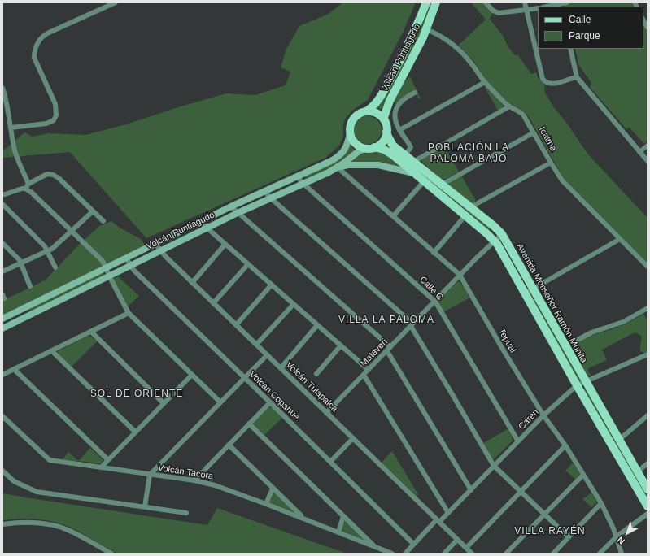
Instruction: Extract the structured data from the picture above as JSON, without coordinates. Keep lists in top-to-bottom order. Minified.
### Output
{"streets":{"main road":["Volcán Puntiagudo","Avenida Monseñor Ramón Munita"],"street":["Icalma","Calle C","Tepual","Mataveri","Volcán Tulapalca","Volcán Copahue","Caren","Volcán Tacora"]},"crossings":[["Volcán Puntiagudo","Icalma"],["Volcán Puntiagudo","Calle C"],["Volcán Puntiagudo","Avenida Monseñor Ramón Munita"],["Volcán Puntiagudo","Tepual"],["Volcán Puntiagudo","Volcán Tulapalca"],["Volcán Puntiagudo","Volcán Copahue"],["Calle C","Mataveri"],["Calle C","Caren"],["Avenida Monseñor Ramón Munita","Tepual"],["Avenida Monseñor Ramón Munita","Mataveri"],["Avenida Monseñor Ramón Munita","Caren"],["Tepual","Mataveri"],["Tepual","Caren"],["Mataveri","Volcán Tulapalca"],["Volcán Tulapalca","Caren"]],"districts":["POBLACIÓN LA PALOMA BAJO","VILLA LA PALOMA","SOL DE ORIENTE","VILLA RAYÉN"],"legend":["Calle","Parque"],"north":"bottom left"}
